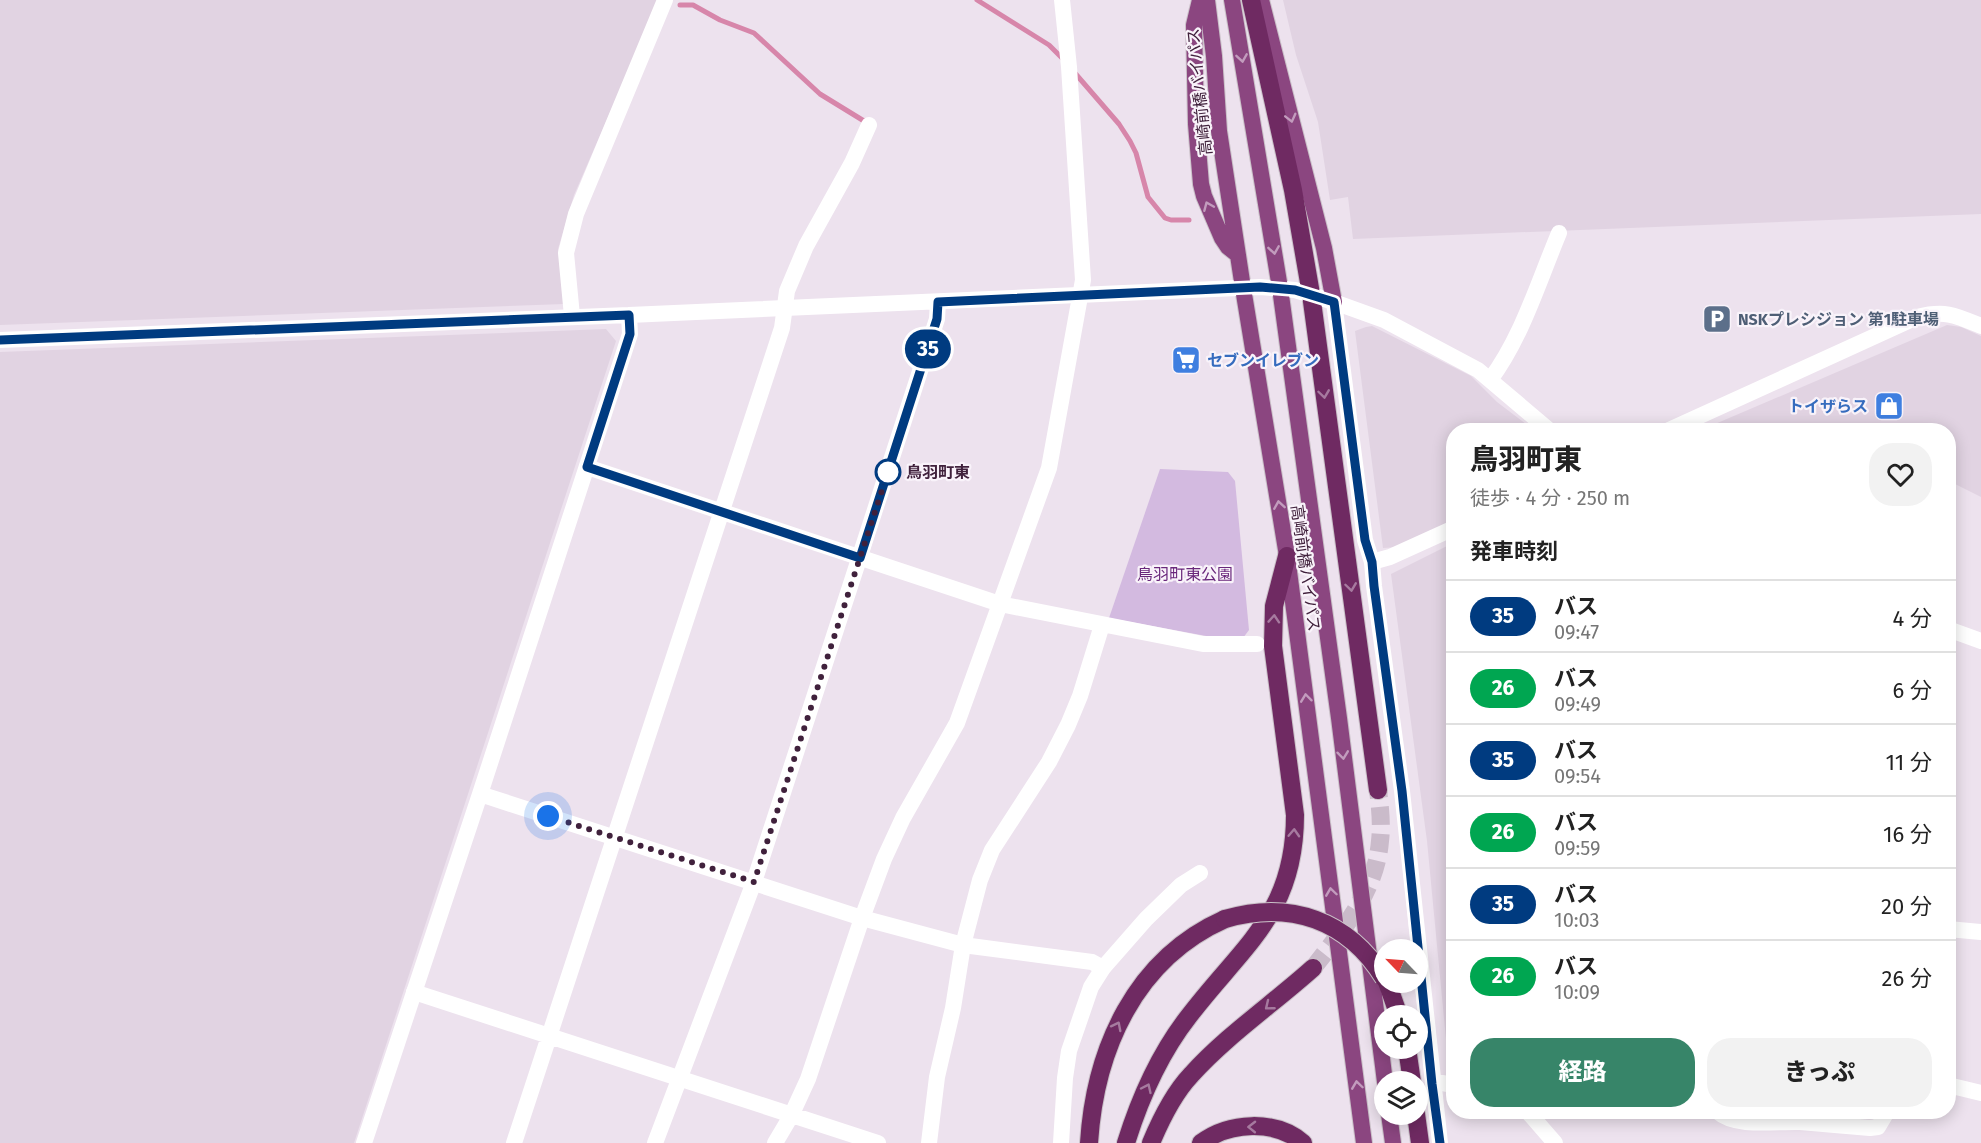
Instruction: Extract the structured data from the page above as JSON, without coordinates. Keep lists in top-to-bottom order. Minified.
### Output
{"streets":{"highway":["高崎前橋バイパス"]},"parks":["鳥羽町東公園"],"places":{"parking":["NSKプレシジョン 第1駐車場"],"supermarket":["セブンイレブン"],"shop":["トイザらス"],"other":["鳥羽町東"]},"lines":["bus line 35"],"north":"top left","page":{"on_map":"35","heading":[["鳥羽町東","徒歩 · 4 分 · 250 m"],"発車時刻"],"list":[{"mark":"35","name":"バス","note":"09:47","value":"4 分"},{"mark":"26","name":"バス","note":"09:49","value":"6 分"},{"mark":"35","name":"バス","note":"09:54","value":"11 分"},{"mark":"26","name":"バス","note":"09:59","value":"16 分"},{"mark":"35","name":"バス","note":"10:03","value":"20 分"},{"mark":"26","name":"バス","note":"10:09","value":"26 分"}],"buttons":["経路","きっぷ"]}}
